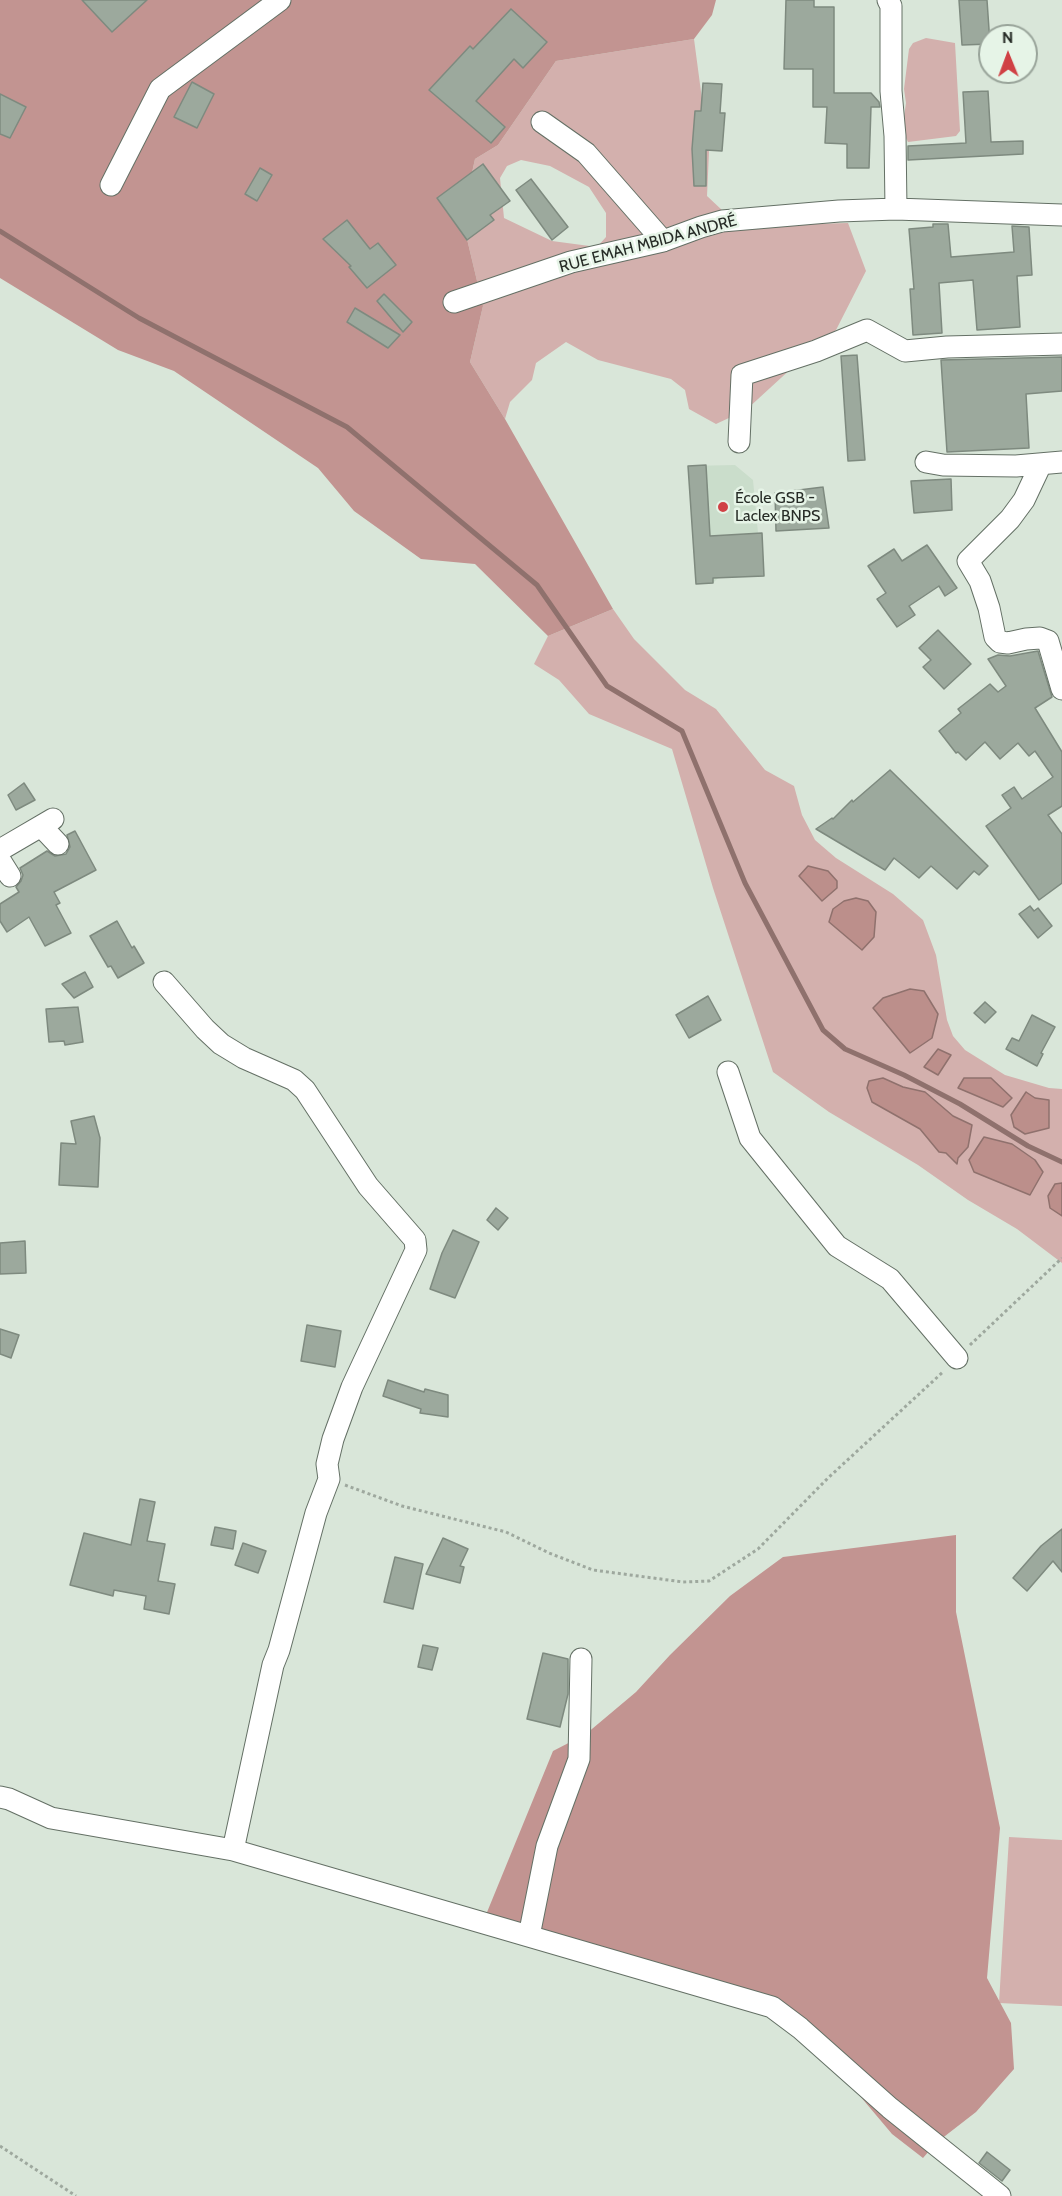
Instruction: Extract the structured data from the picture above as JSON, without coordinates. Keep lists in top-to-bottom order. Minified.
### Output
{"streets":{"street":["RUE EMAH MBIDA ANDRÉ"]},"places":["École GSB - Laclex BNPS"],"north":"top"}
